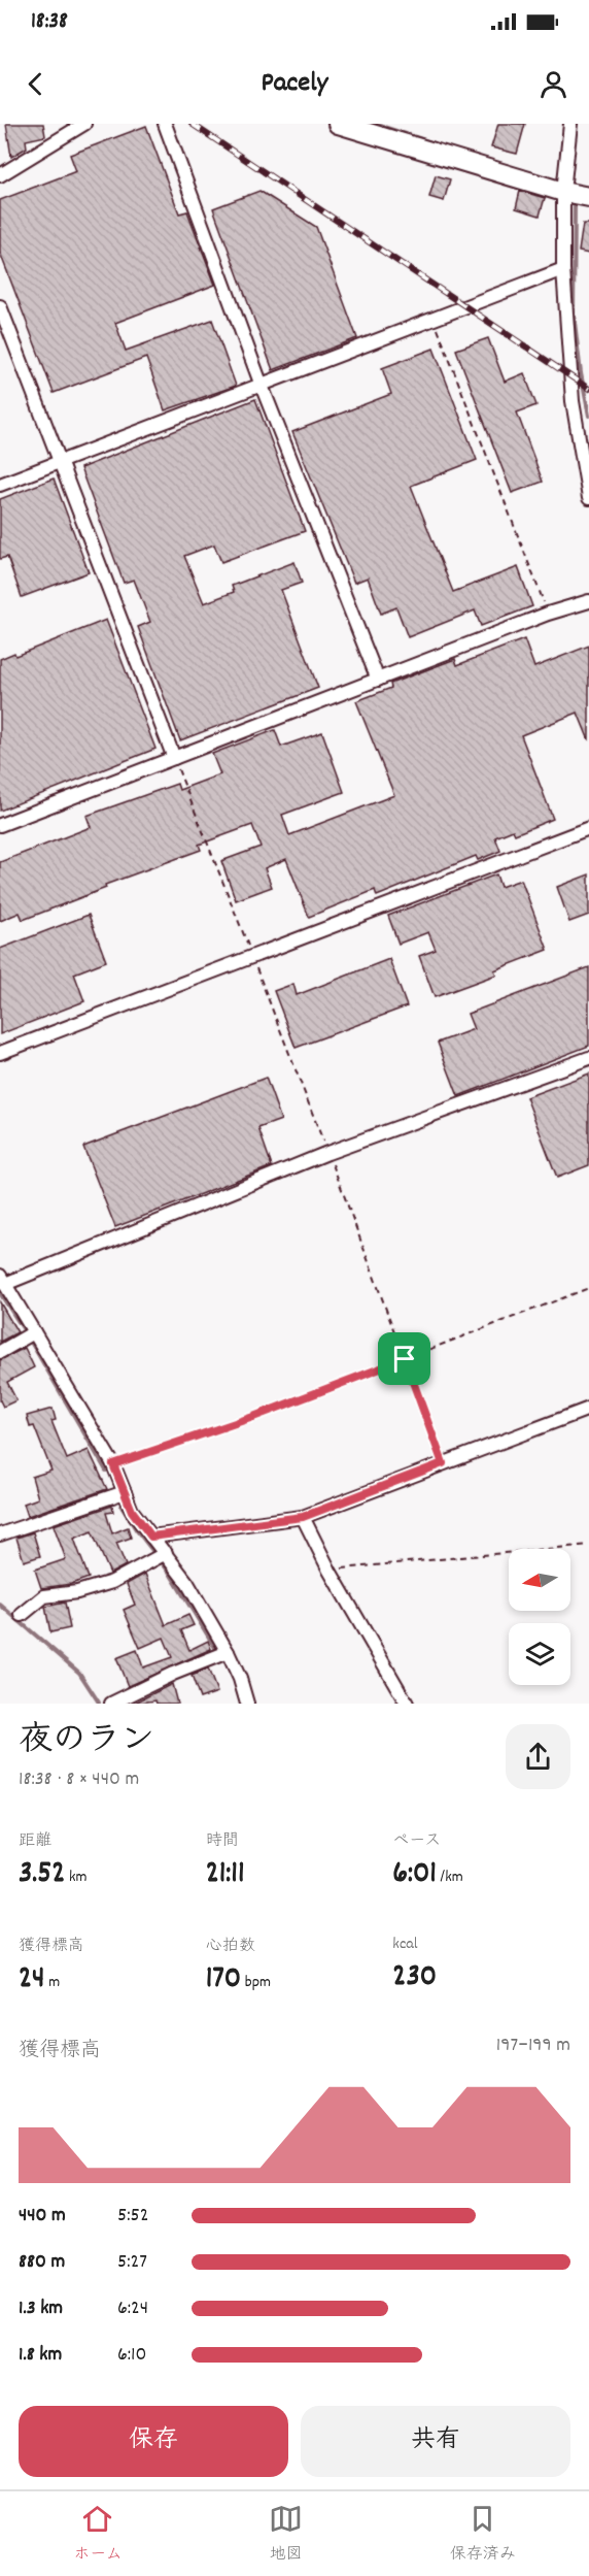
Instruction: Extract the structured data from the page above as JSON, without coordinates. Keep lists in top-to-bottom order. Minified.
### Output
{"north":"left","page":{"status":"18:38","header":"Pacely","heading":["夜のラン","18:38 · 8 × 440 m"],"stats":[["距離","3.52 km"],["時間","21:11"],["ペース","6:01 /km"],["獲得標高","24 m"],["心拍数","170 bpm"],["kcal","230"]],"chart":["獲得標高","197–199 m"],"list":[{"name":"440 m","note":"5:52"},{"name":"880 m","note":"5:27"},{"name":"1.3 km","note":"6:24"},{"name":"1.8 km","note":"6:10"}],"buttons":["保存","共有"],"tabs":["ホーム","地図","保存済み"]}}
